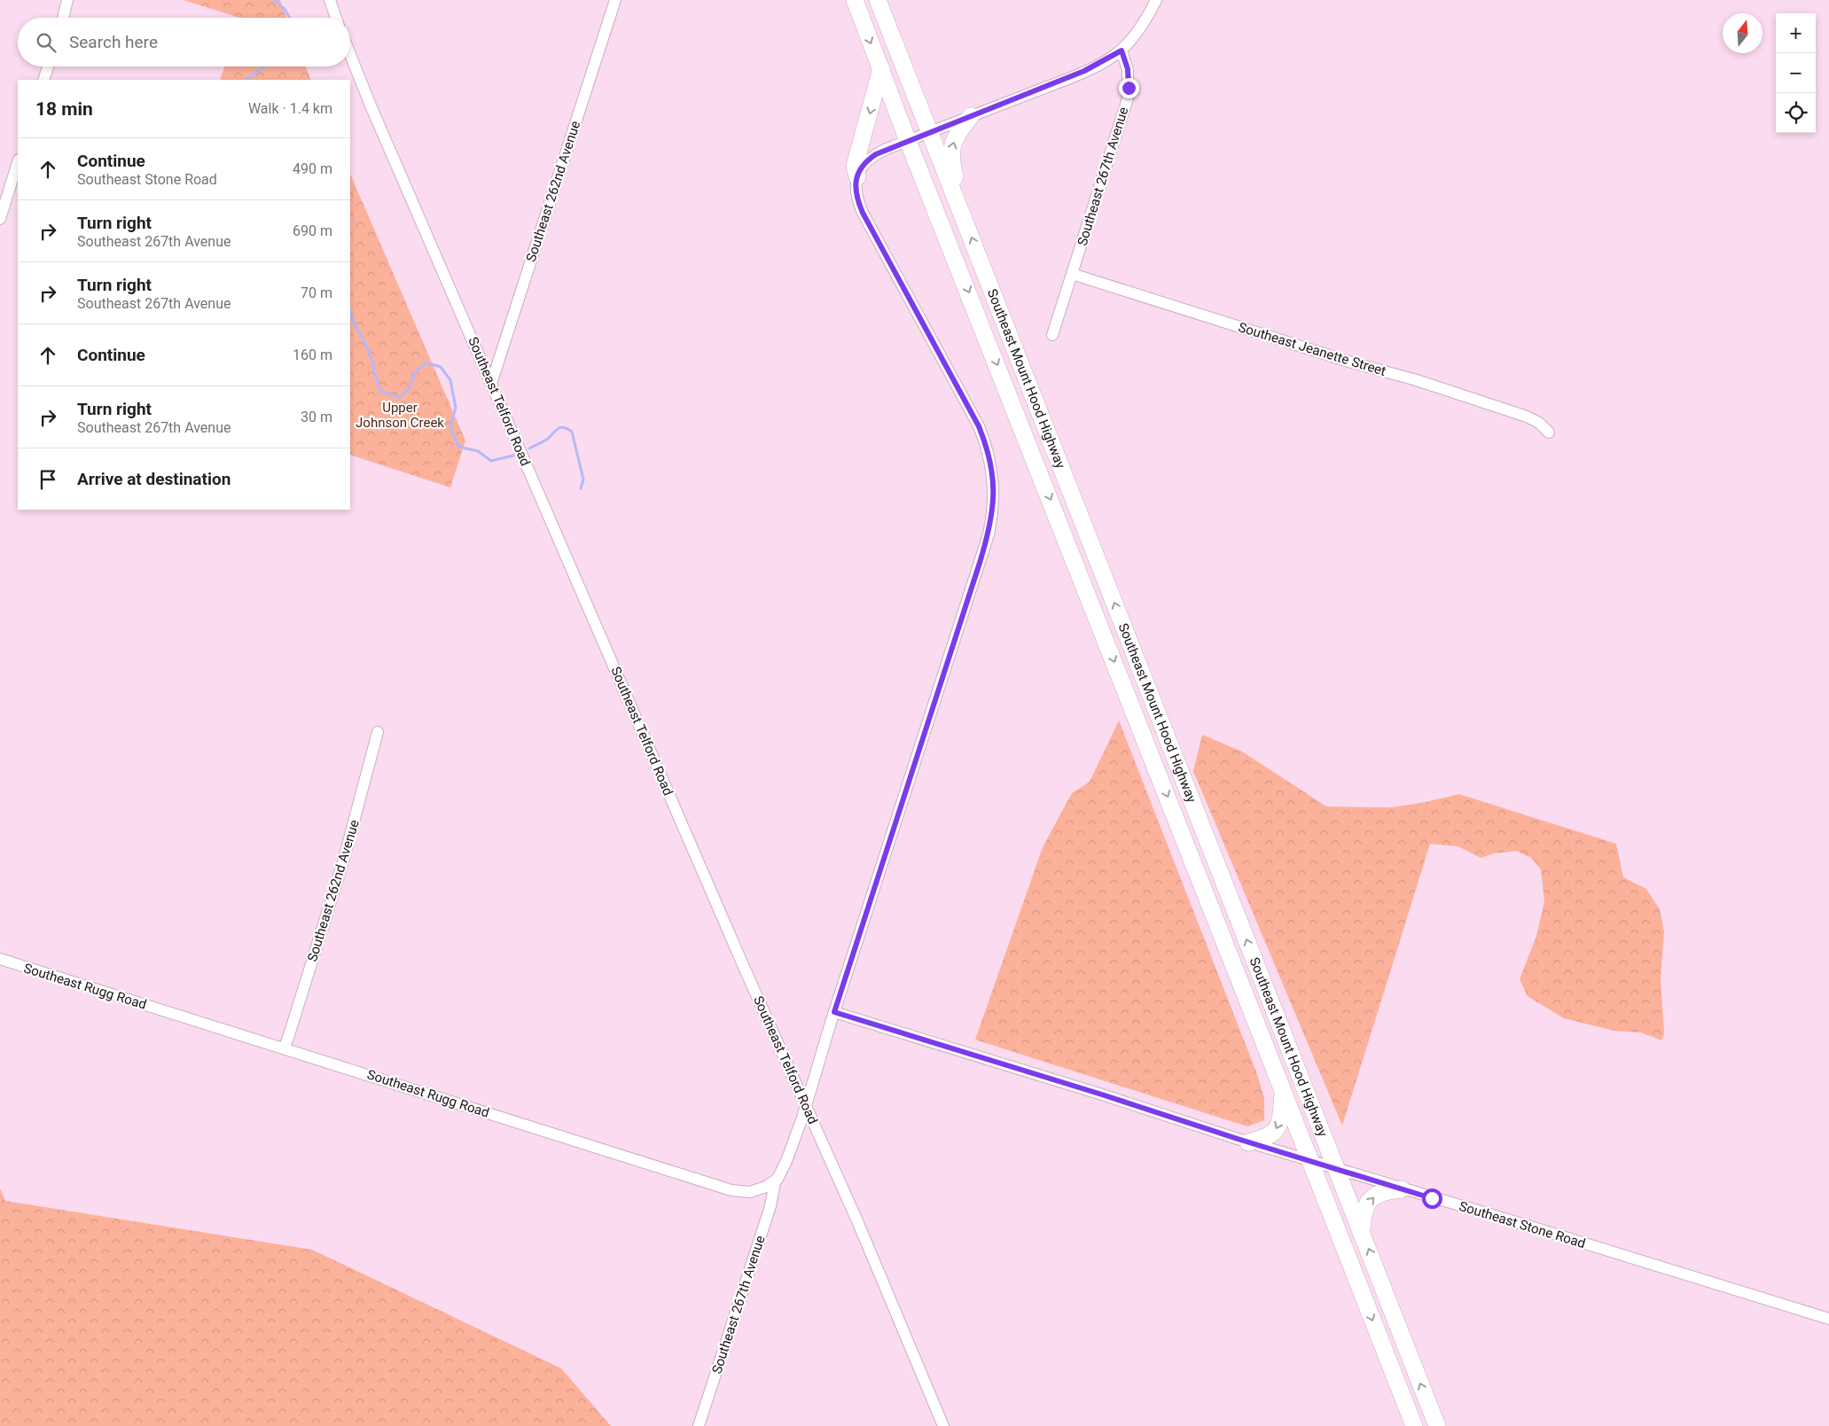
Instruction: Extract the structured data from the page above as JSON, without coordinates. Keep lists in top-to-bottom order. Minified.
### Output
{"streets":{"highway":["Southeast Mount Hood Highway"],"street":["Southeast 267th Avenue","Southeast 262nd Avenue","Southeast Jeanette Street","Southeast Telford Road","Southeast Rugg Road","Southeast Stone Road"]},"crossings":[["Southeast 267th Avenue","Southeast Jeanette Street"],["Southeast 267th Avenue","Southeast Rugg Road"],["Southeast 262nd Avenue","Southeast Telford Road"],["Southeast 262nd Avenue","Southeast Rugg Road"],["Southeast Mount Hood Highway","Southeast Stone Road"]],"parks":["Upper Johnson Creek"],"north":"top","page":{"map_buttons":["+","−"],"search":"Search here","heading":["18 min","Walk · 1.4 km"],"list":[["Continue","Southeast Stone Road","490 m"],["Turn right","Southeast 267th Avenue","690 m"],["Turn right","Southeast 267th Avenue","70 m"],["Continue","160 m"],["Turn right","Southeast 267th Avenue","30 m"],"Arrive at destination"]}}
